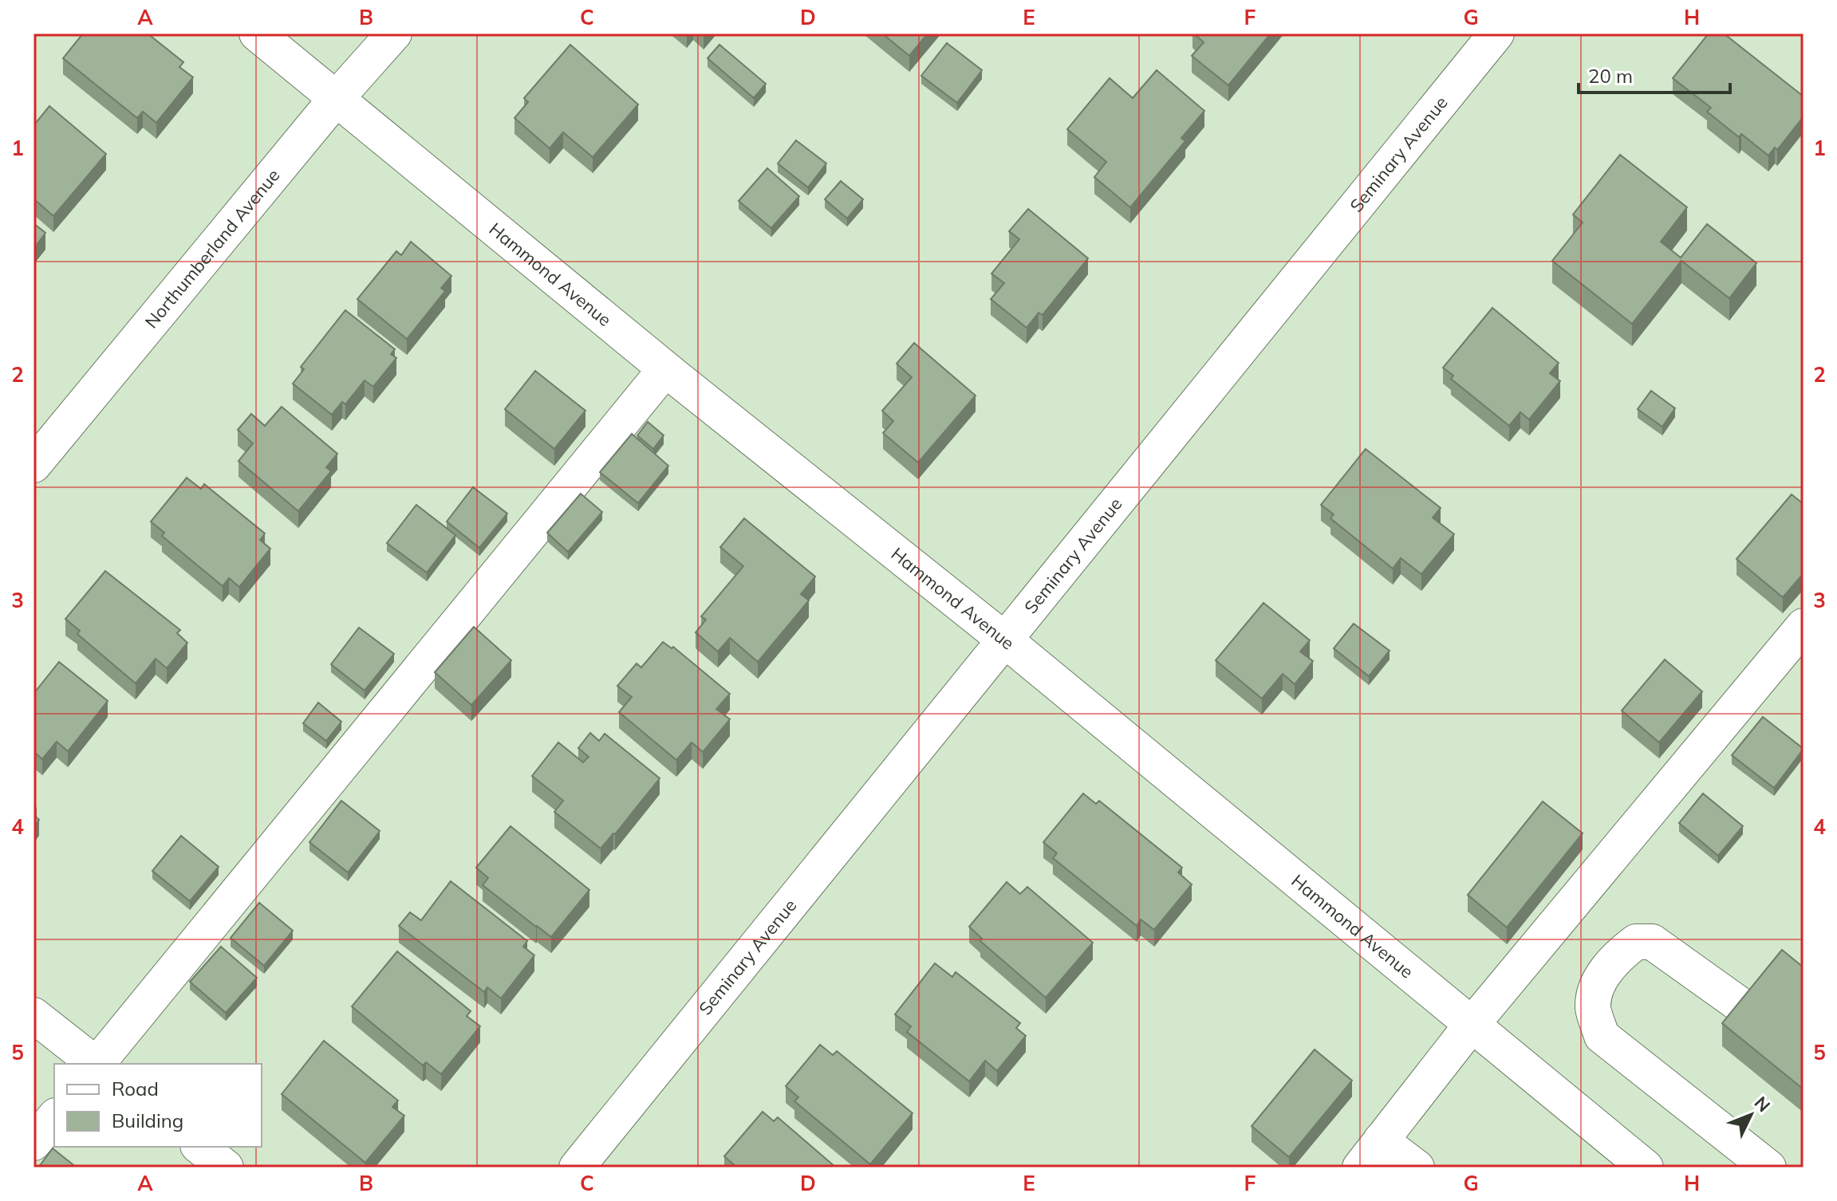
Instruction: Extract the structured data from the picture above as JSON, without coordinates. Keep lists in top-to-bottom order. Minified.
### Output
{"streets":{"street":["Seminary Avenue","Northumberland Avenue","Hammond Avenue"]},"crossings":[["Seminary Avenue","Hammond Avenue"],["Northumberland Avenue","Hammond Avenue"]],"legend":["Road","Building"],"scale_bar":"20 m","north":"top right","grid":{"columns":["A","B","C","D","E","F","G","H"],"rows":["1","2","3","4","5"]}}
